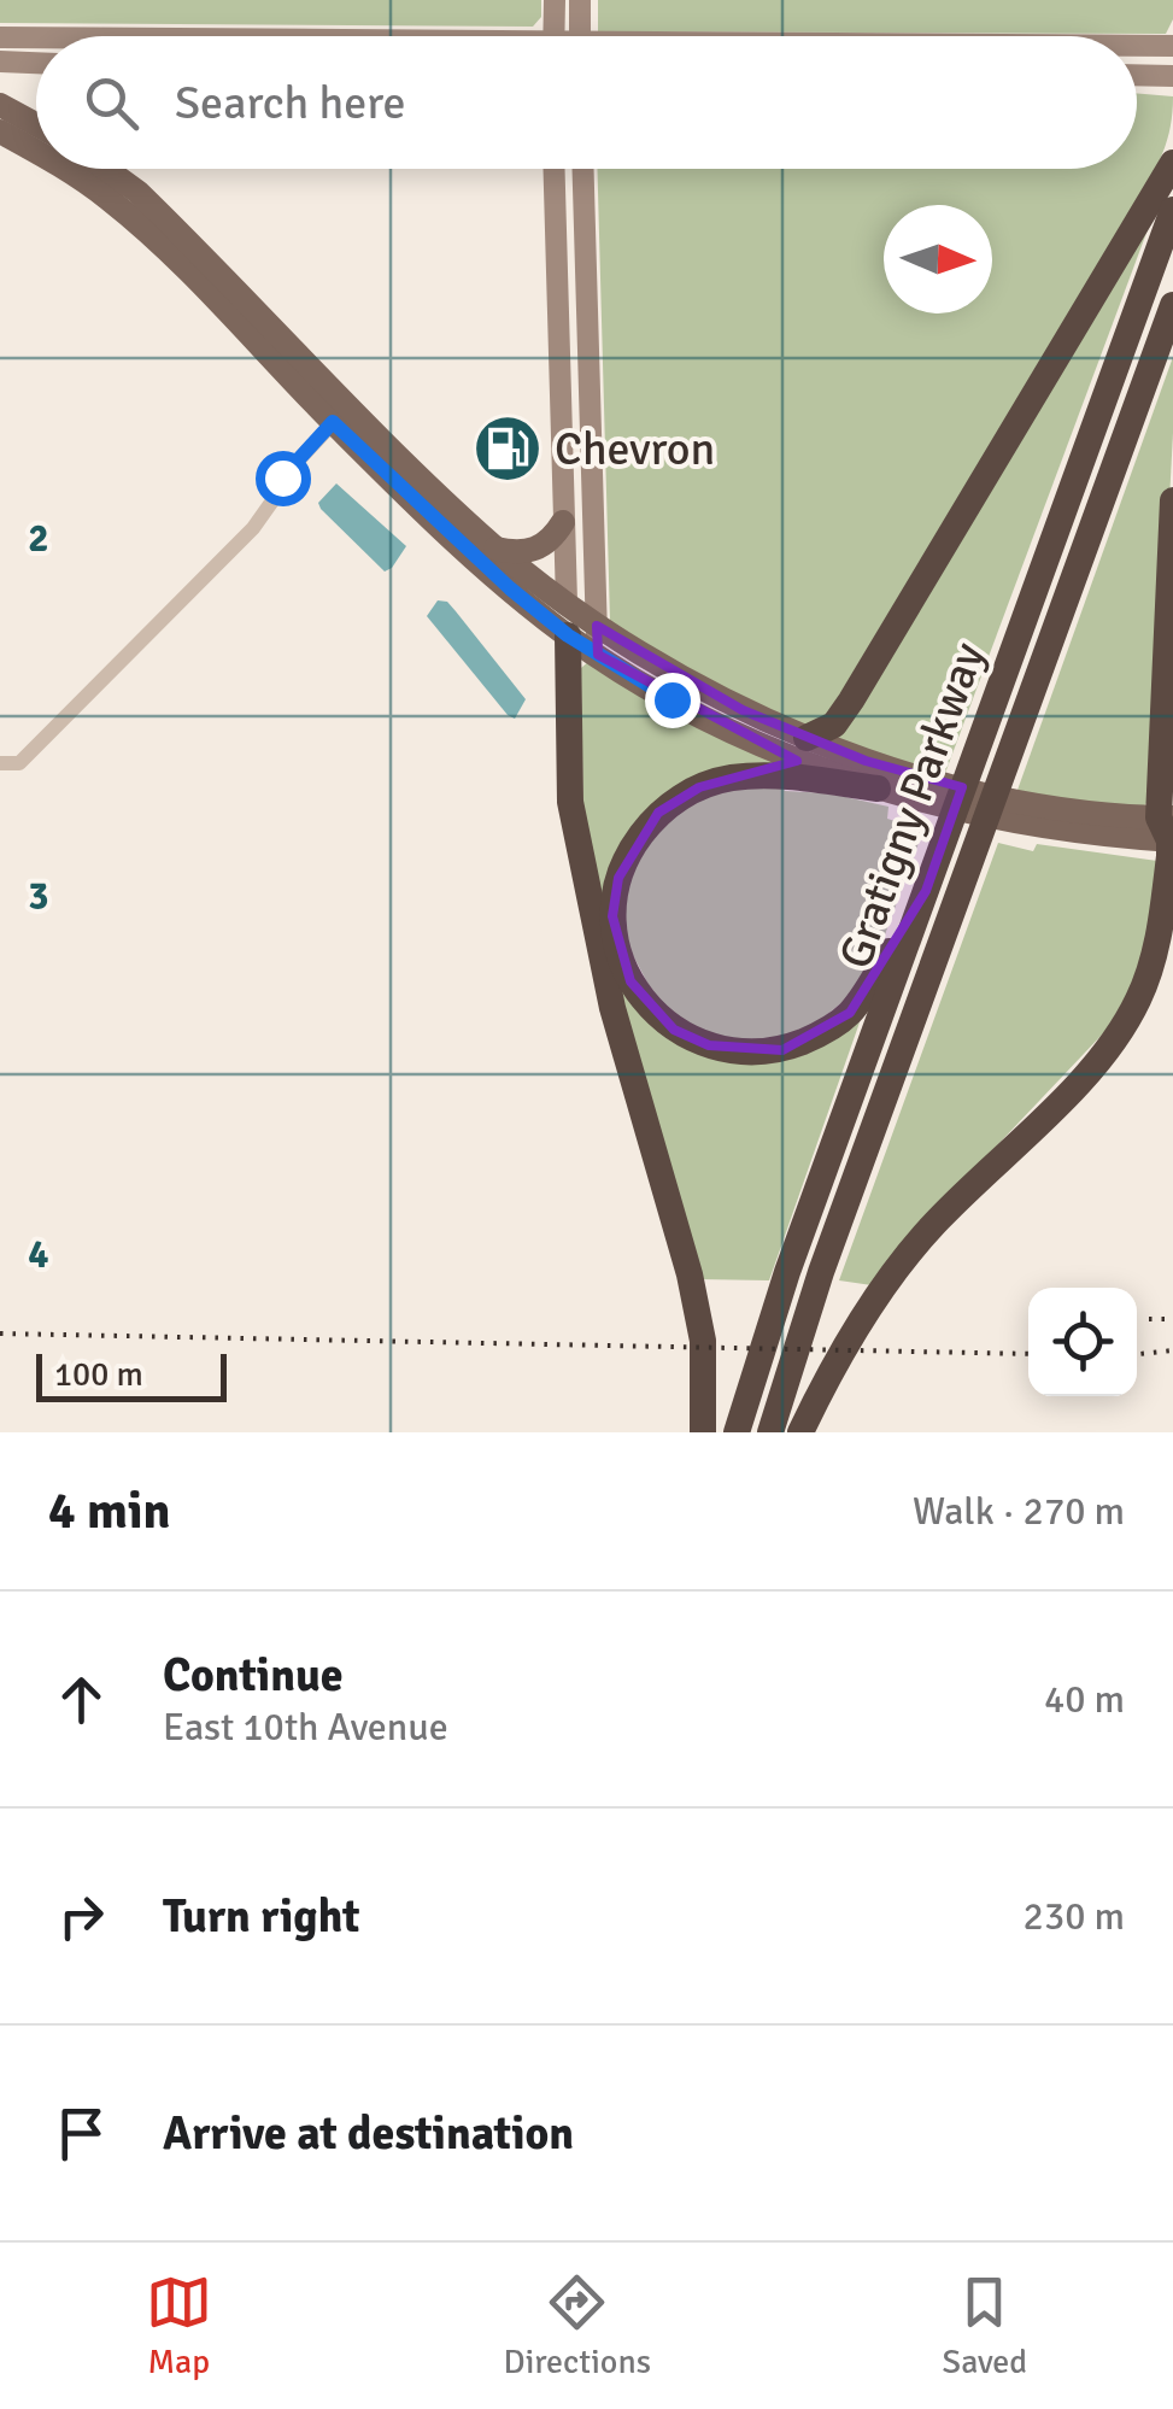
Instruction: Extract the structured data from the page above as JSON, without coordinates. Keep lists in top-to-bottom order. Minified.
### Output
{"streets":{"highway":["Gratigny Parkway"]},"places":{"fuel station":["Chevron"]},"scale_bar":"100 m","north":"right","page":{"search":"Search here","scale":"100 m","heading":["4 min","Walk · 270 m"],"list":[["Continue","East 10th Avenue","40 m"],["Turn right","230 m"],"Arrive at destination"],"nav":["Map","Directions","Saved"]},"grid":{"rows":["2","3","4"]}}
